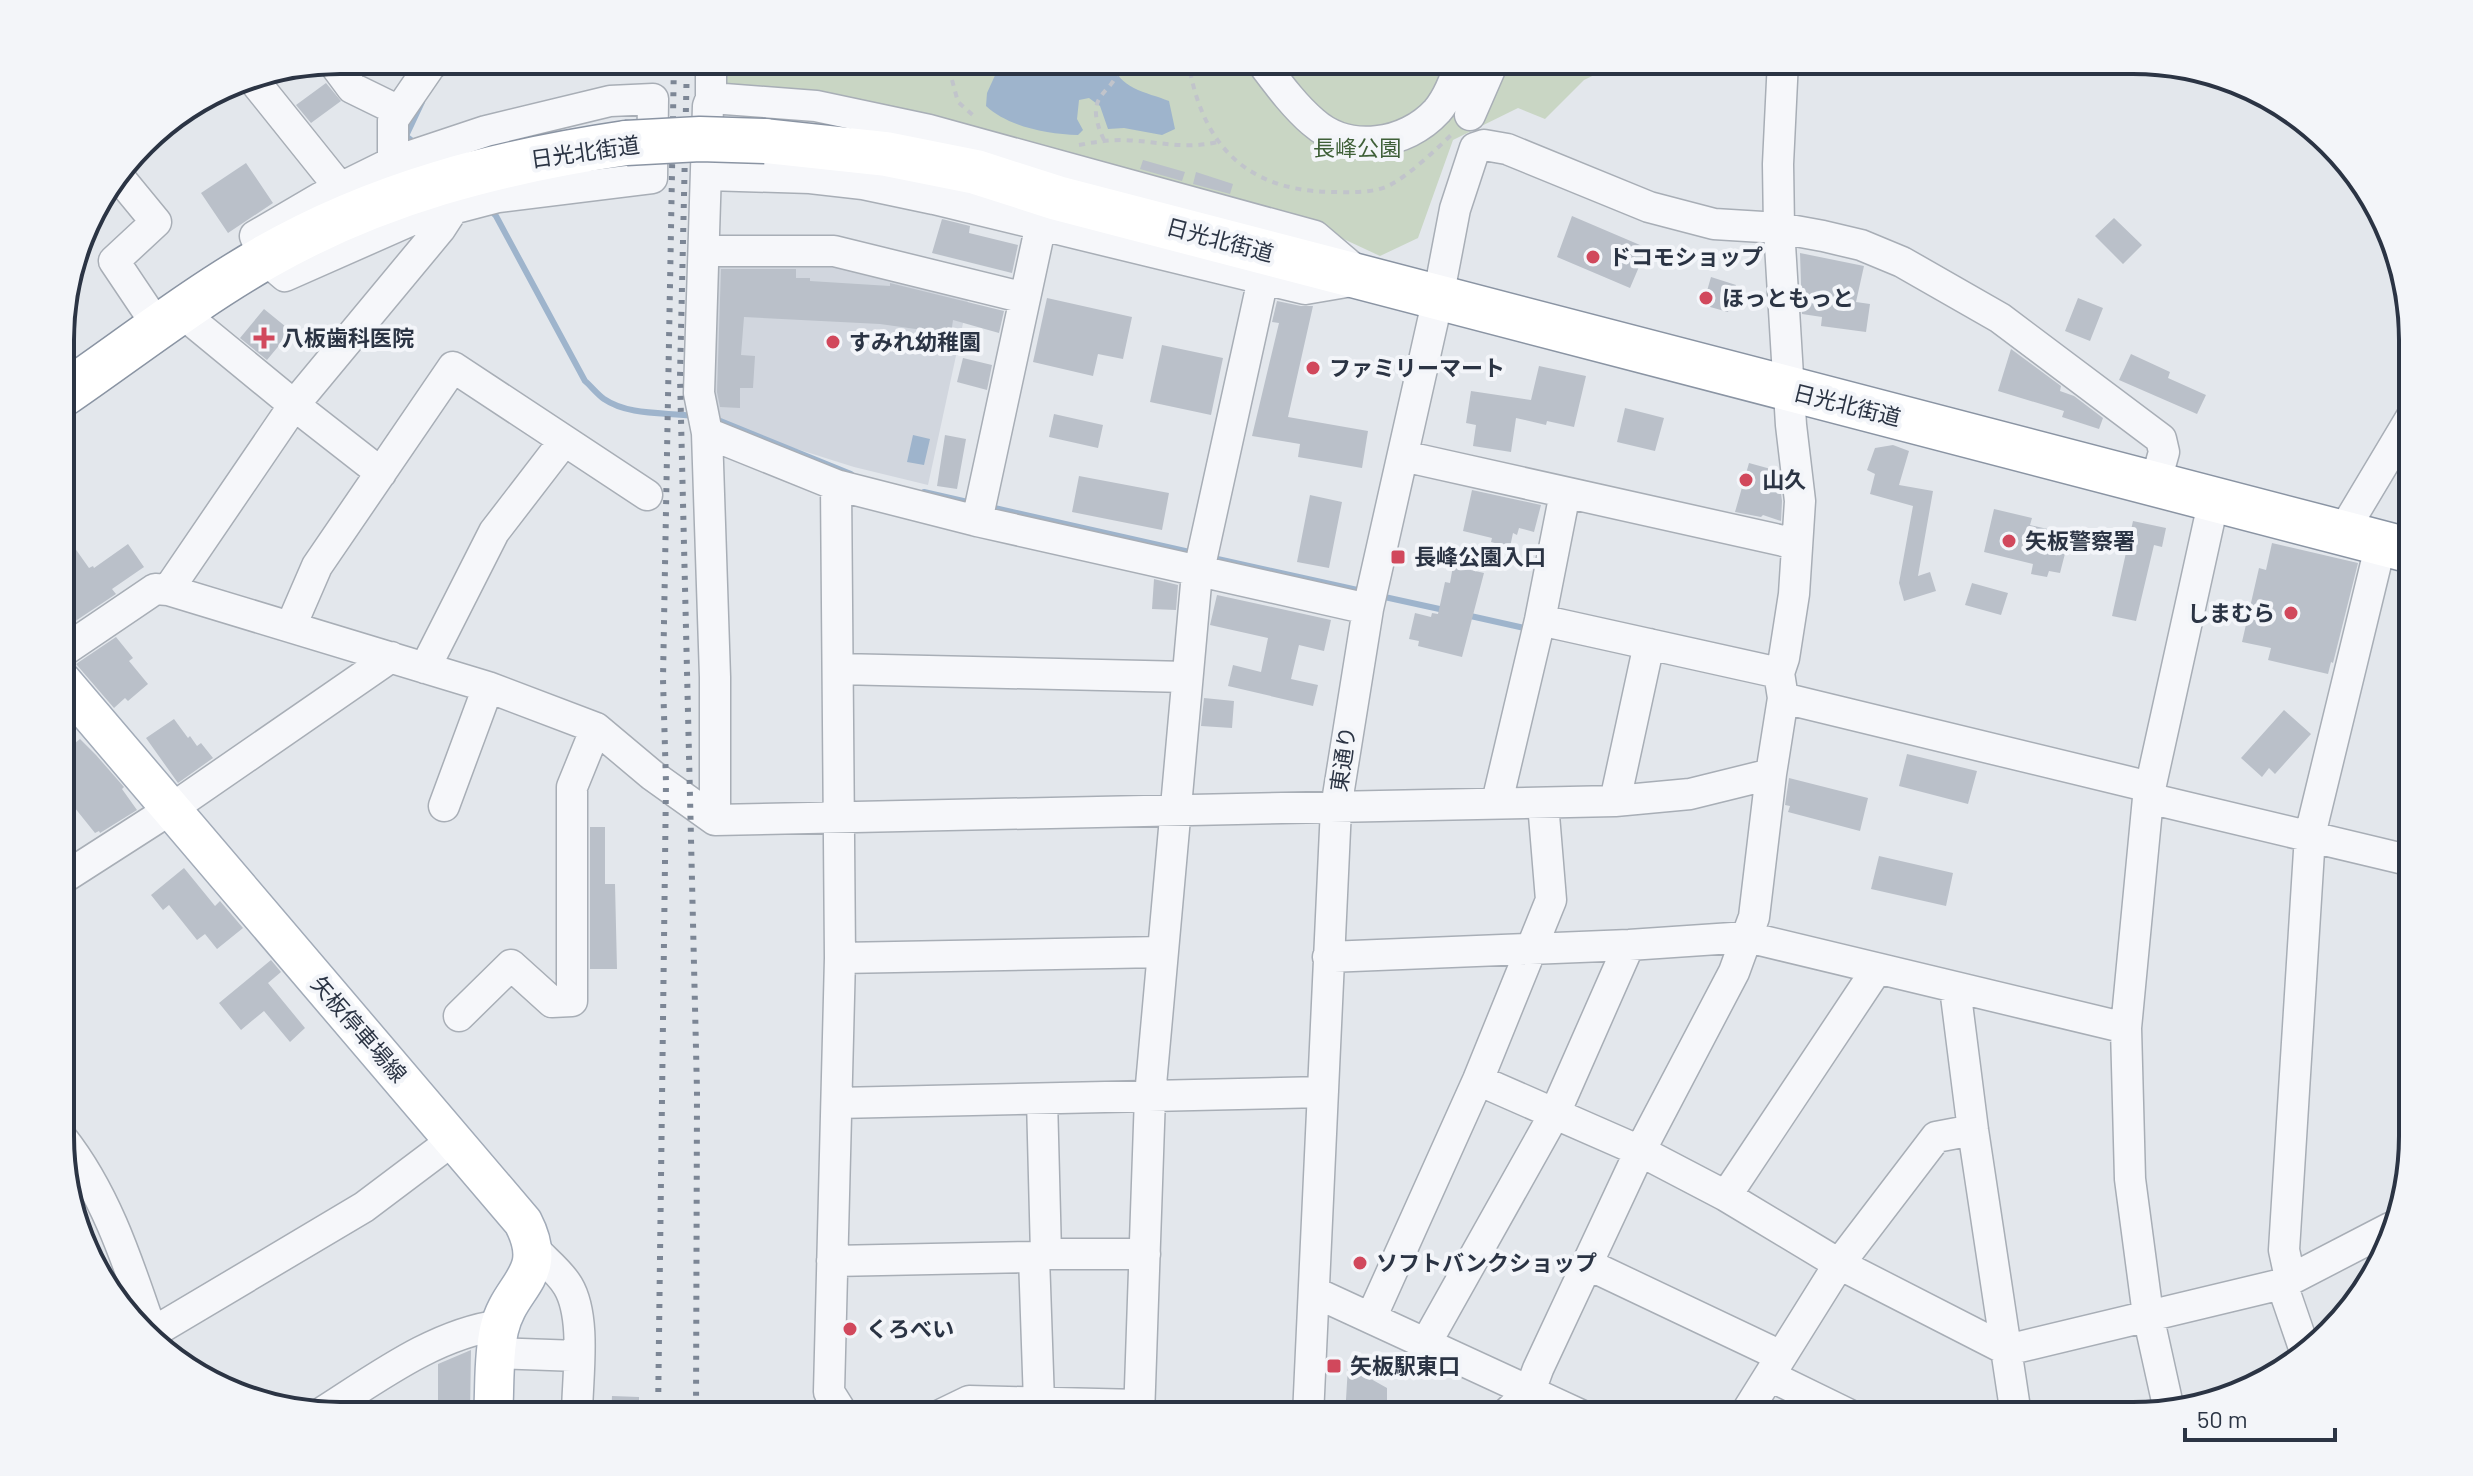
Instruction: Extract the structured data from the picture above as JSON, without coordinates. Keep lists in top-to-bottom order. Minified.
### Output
{"streets":{"highway":["日光北街道"],"main road":["矢板停車場線"],"street":["東通り"]},"crossings":[["日光北街道","東通り"]],"parks":["長峰公園"],"places":{"other":["ドコモショップ","ほっともっと","すみれ幼稚園","ファミリーマート","山久","矢板警察署","しまむら","ソフトバンクショップ","くろべい"],"health":["八板歯科医院"],"transit":["長峰公園入口","矢板駅東口"]},"scale_bar":"50 m"}
